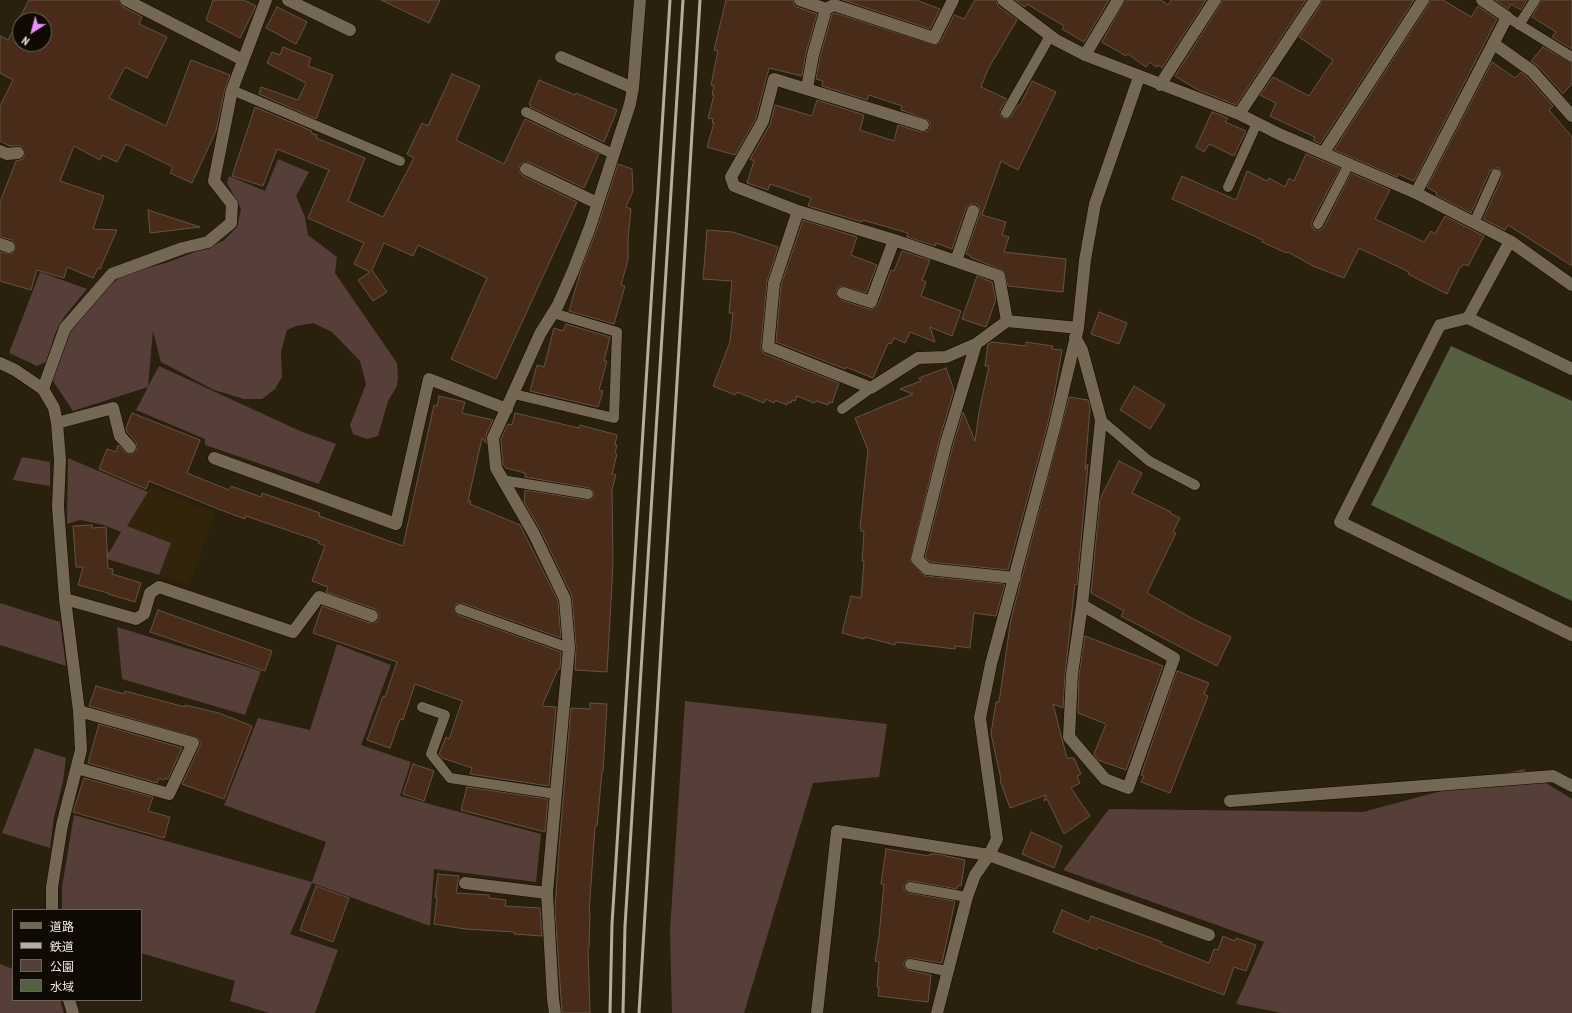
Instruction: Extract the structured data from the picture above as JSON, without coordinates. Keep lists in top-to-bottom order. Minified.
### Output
{"legend":["道路","鉄道","公園","水域"],"north":"bottom left"}
